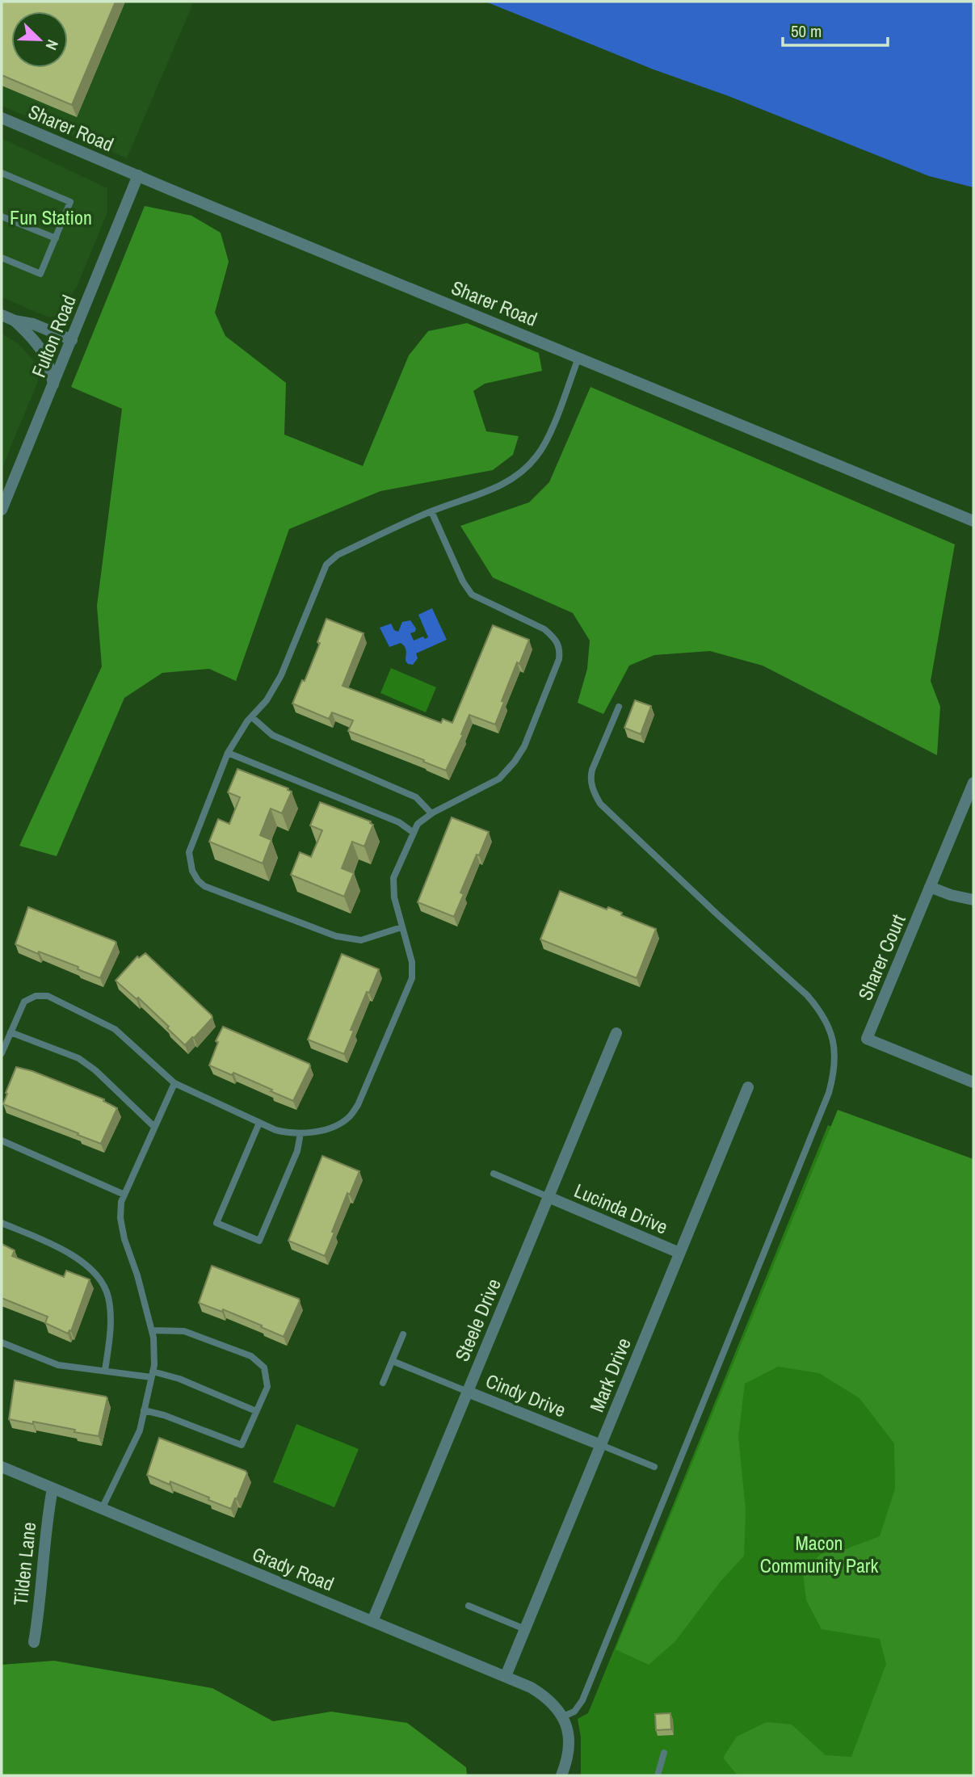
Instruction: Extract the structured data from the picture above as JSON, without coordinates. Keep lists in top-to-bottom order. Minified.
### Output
{"streets":{"street":["Sharer Road","Fulton Road","Sharer Court","Lucinda Drive","Steele Drive","Mark Drive","Cindy Drive","Tilden Lane","Grady Road"]},"crossings":[["Sharer Road","Fulton Road"],["Lucinda Drive","Steele Drive"],["Lucinda Drive","Mark Drive"],["Steele Drive","Cindy Drive"],["Steele Drive","Grady Road"],["Mark Drive","Cindy Drive"],["Mark Drive","Grady Road"],["Tilden Lane","Grady Road"]],"parks":["Fun Station","Macon Community Park"],"scale_bar":"50 m","north":"bottom right"}
